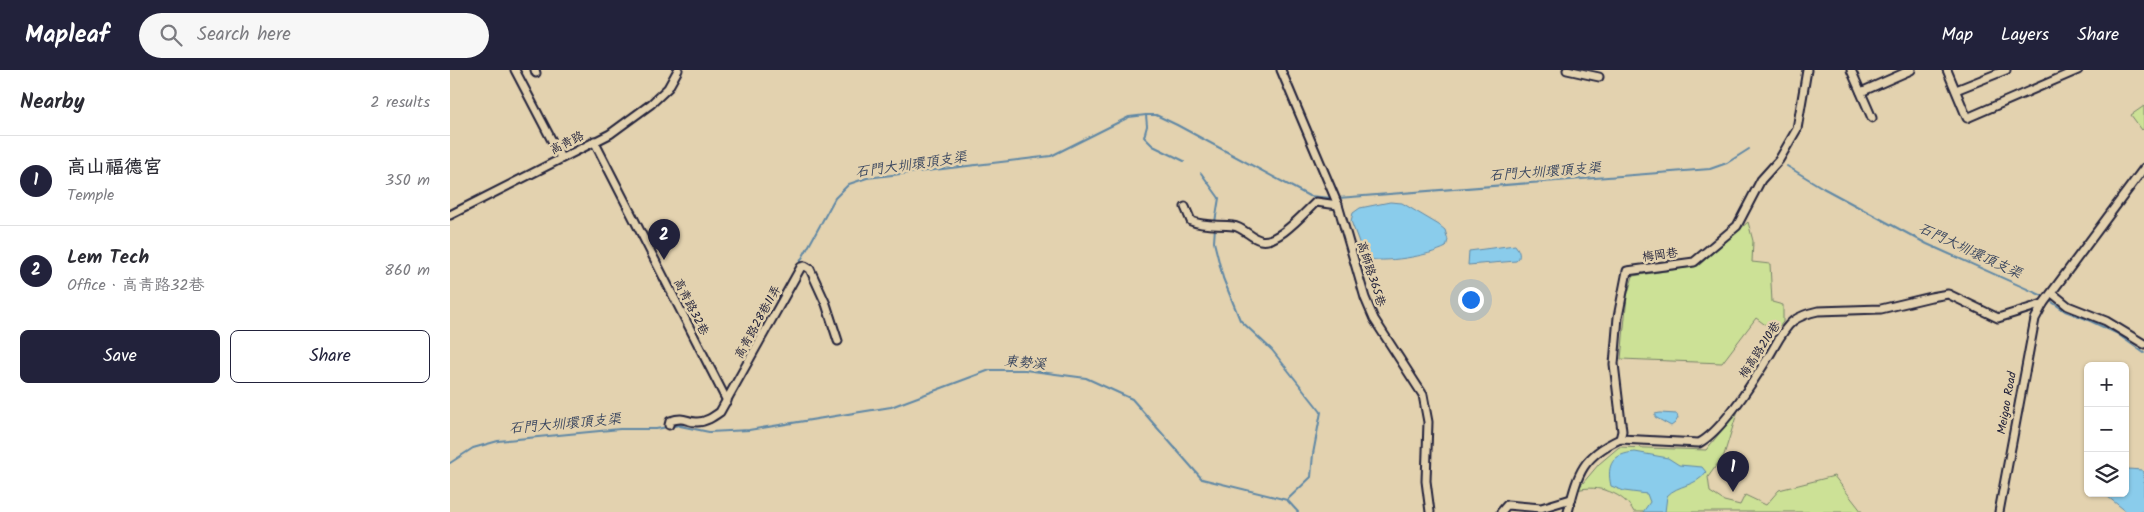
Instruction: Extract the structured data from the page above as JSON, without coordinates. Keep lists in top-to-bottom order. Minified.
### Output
{"streets":{"street":["高青路","梅岡巷","高師路365巷","高青路32巷","高青路28巷11弄","梅高路210巷","Meigao Road"]},"crossings":[["高青路","高青路32巷"],["梅岡巷","梅高路210巷"],["高青路32巷","高青路28巷11弄"],["梅高路210巷","Meigao Road"]],"water":["石門大圳環頂支渠","東勢溪"],"page":{"header":"Mapleaf","search":"Search here","nav":["Map","Layers","Share"],"heading":["Nearby","2 results"],"list":[{"mark":"1","name":"高山福德宮","note":"Temple","value":"350 m"},{"mark":"2","name":"Lem Tech","note":"Office · 高青路32巷","value":"860 m"}],"pins":["2","1"],"buttons":["Save","Share"],"map_buttons":["+","−"]}}
